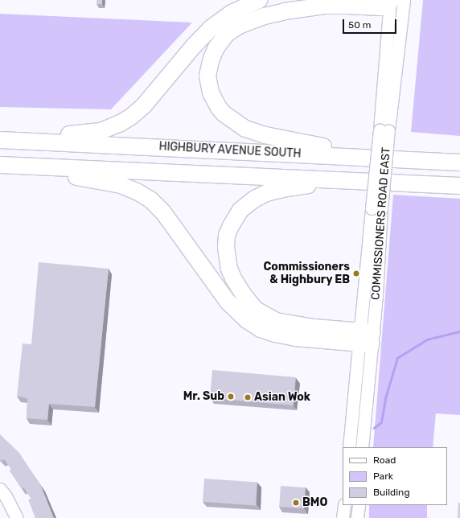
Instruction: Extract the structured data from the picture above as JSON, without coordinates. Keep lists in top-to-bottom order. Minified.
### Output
{"streets":{"highway":["HIGHBURY AVENUE SOUTH"],"main road":["COMMISSIONERS ROAD EAST"]},"places":["Commissioners & Highbury EB","Mr. Sub","Asian Wok","BMO"],"legend":["Road","Park","Building"],"scale_bar":"50 m"}
